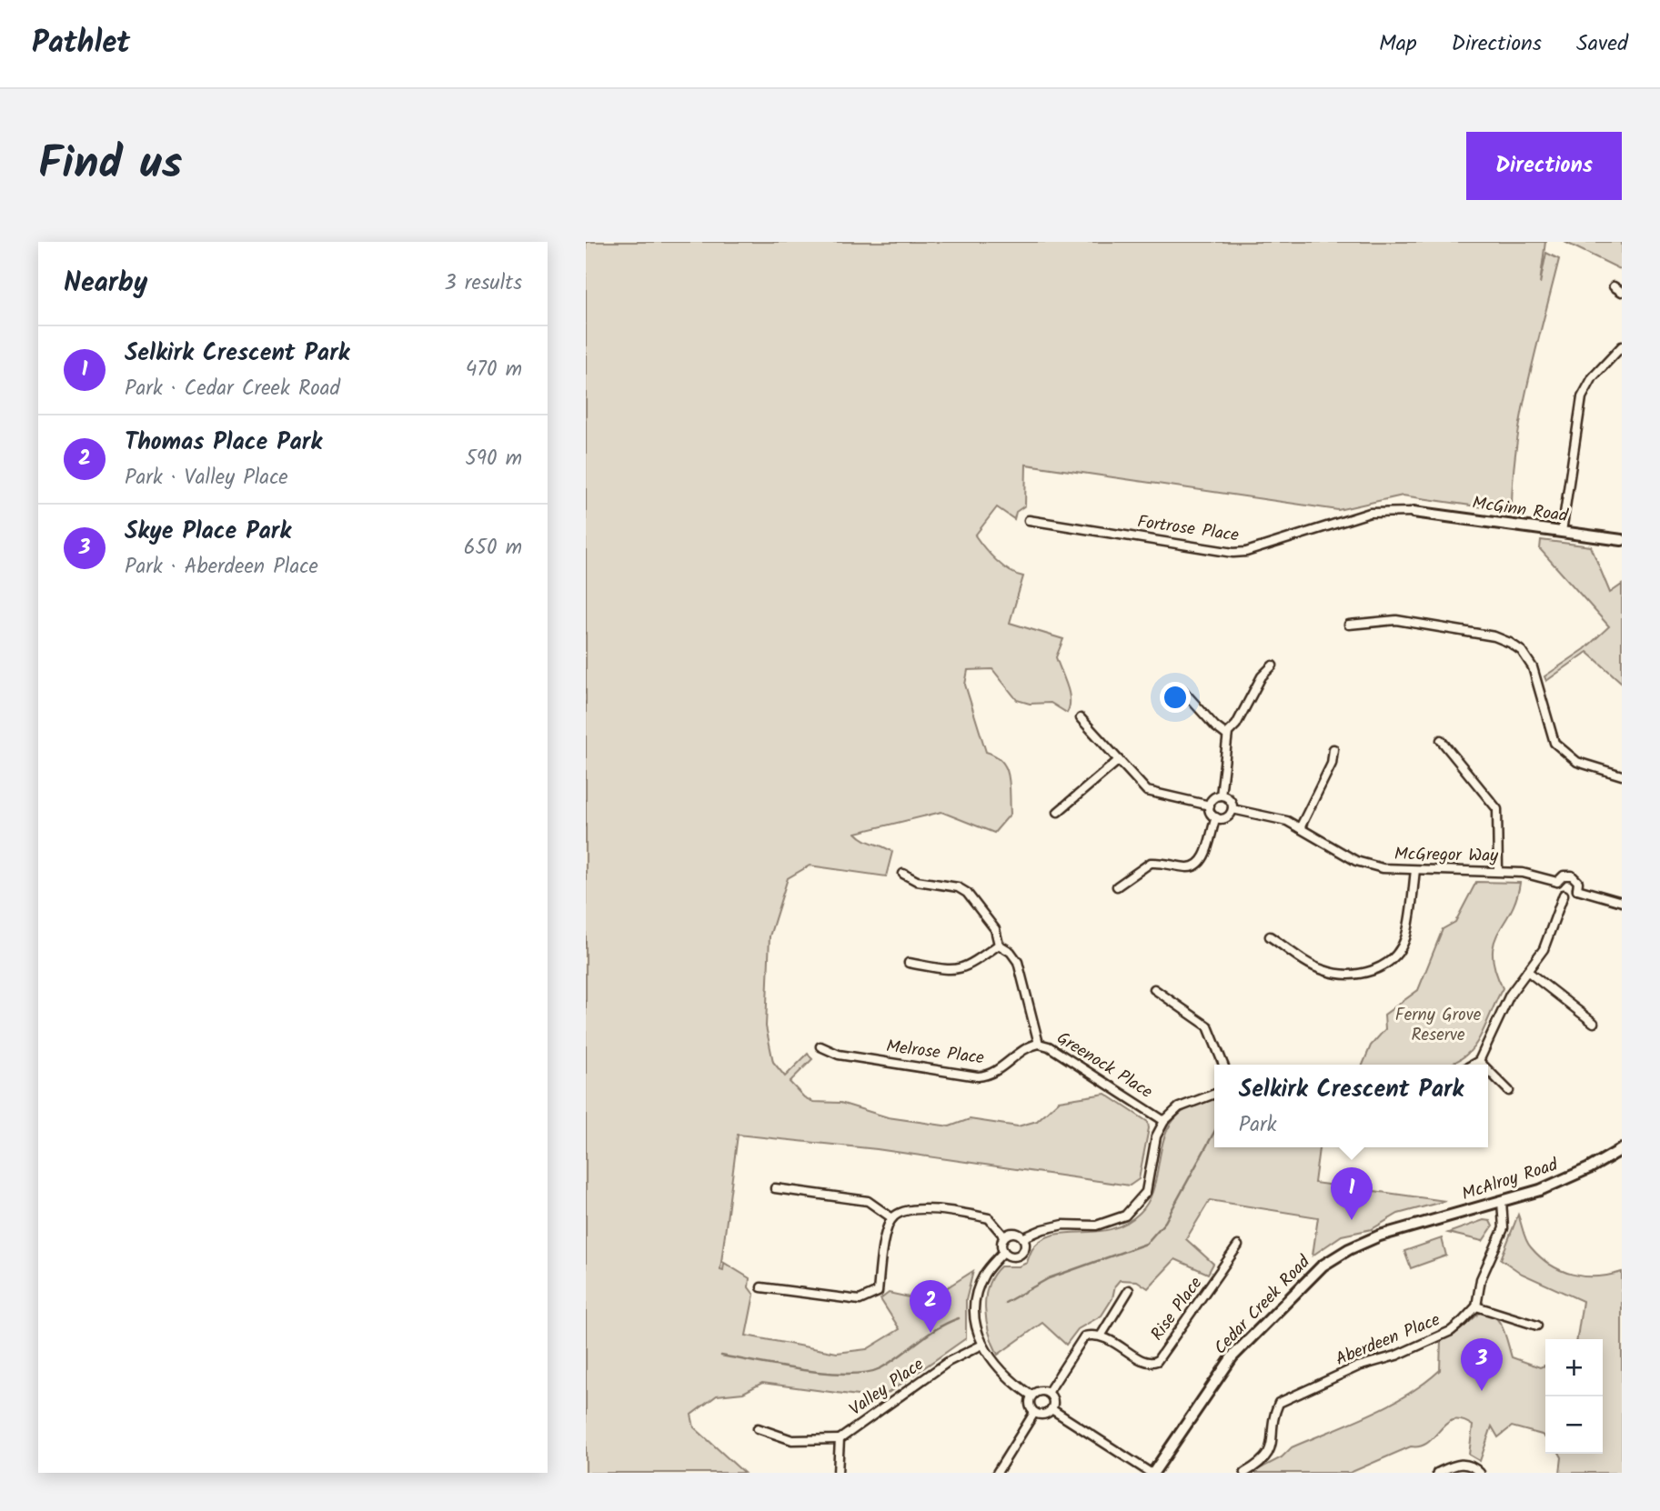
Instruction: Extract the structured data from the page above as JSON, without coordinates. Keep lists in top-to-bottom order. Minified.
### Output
{"streets":{"street":["McGinn Road","Fortrose Place","McGregor Way","Melrose Place","Greenock Place","McAlroy Road","Cedar Creek Road","Rise Place","Aberdeen Place","Valley Place"]},"crossings":[["McGinn Road","Fortrose Place"],["Melrose Place","Greenock Place"],["McAlroy Road","Cedar Creek Road"]],"parks":["Ferny Grove Reserve"],"page":{"header":"Pathlet","nav":["Map","Directions","Saved"],"title":"Find us","buttons":"Directions","heading":["Nearby","3 results"],"list":[{"mark":"1","name":"Selkirk Crescent Park","note":"Park · Cedar Creek Road","value":"470 m"},{"mark":"2","name":"Thomas Place Park","note":"Park · Valley Place","value":"590 m"},{"mark":"3","name":"Skye Place Park","note":"Park · Aberdeen Place","value":"650 m"}],"popup":["Selkirk Crescent Park","Park"],"pins":["1","2","3"],"map_buttons":["+","−"]}}
